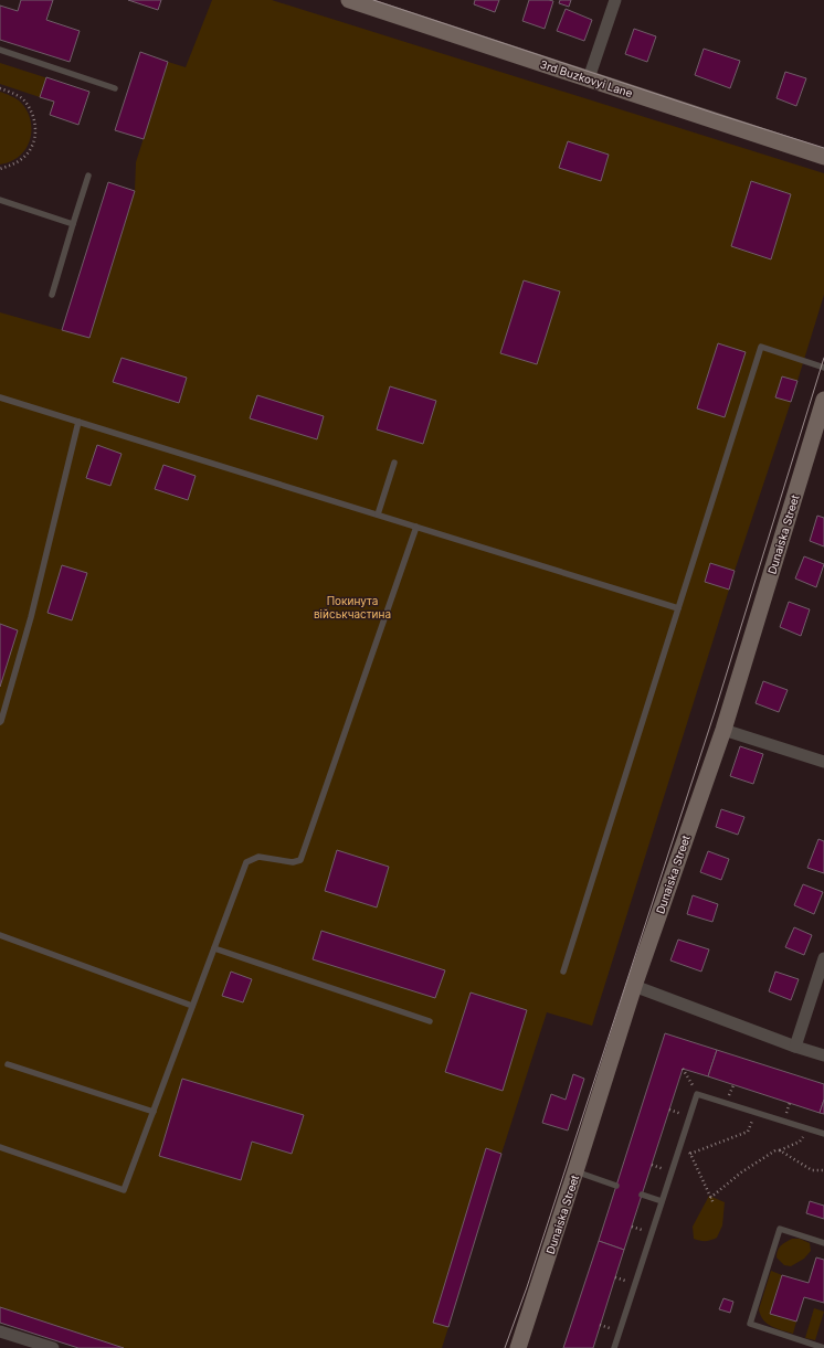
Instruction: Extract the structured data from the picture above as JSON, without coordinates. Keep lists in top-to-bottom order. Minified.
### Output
{"streets":{"street":["3rd Buzkovyi Lane","Dunaiska Street"]},"parks":["Покинута військчастина"]}
